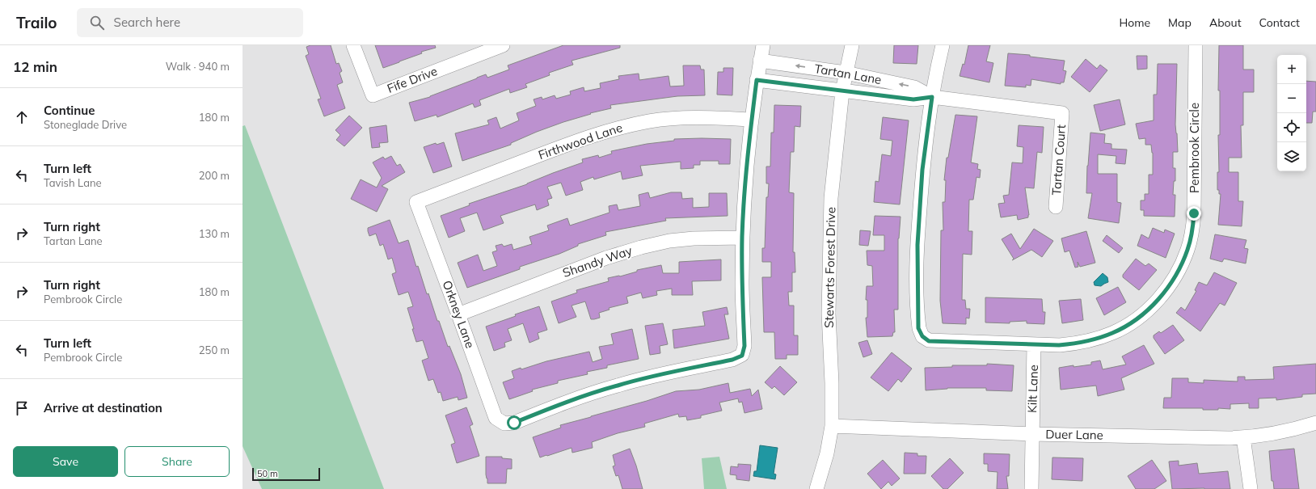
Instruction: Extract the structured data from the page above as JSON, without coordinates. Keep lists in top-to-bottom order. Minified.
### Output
{"streets":{"street":["Tartan Lane","Fife Drive","Firthwood Lane","Pembrook Circle","Tartan Court","Shandy Way","Stewarts Forest Drive","Orkney Lane","Kilt Lane","Duer Lane"]},"crossings":[["Tartan Lane","Pembrook Circle"],["Tartan Lane","Tartan Court"],["Tartan Lane","Stewarts Forest Drive"],["Firthwood Lane","Orkney Lane"],["Pembrook Circle","Kilt Lane"],["Shandy Way","Orkney Lane"],["Stewarts Forest Drive","Duer Lane"],["Kilt Lane","Duer Lane"]],"scale_bar":"50 m","page":{"header":"Trailo","search":"Search here","nav":["Home","Map","About","Contact"],"heading":["12 min","Walk · 940 m"],"map_buttons":["+","−"],"list":[["Continue","Stoneglade Drive","180 m"],["Turn left","Tavish Lane","200 m"],["Turn right","Tartan Lane","130 m"],["Turn right","Pembrook Circle","180 m"],["Turn left","Pembrook Circle","250 m"],"Arrive at destination"],"buttons":["Save","Share"],"scale":"50 m"}}
